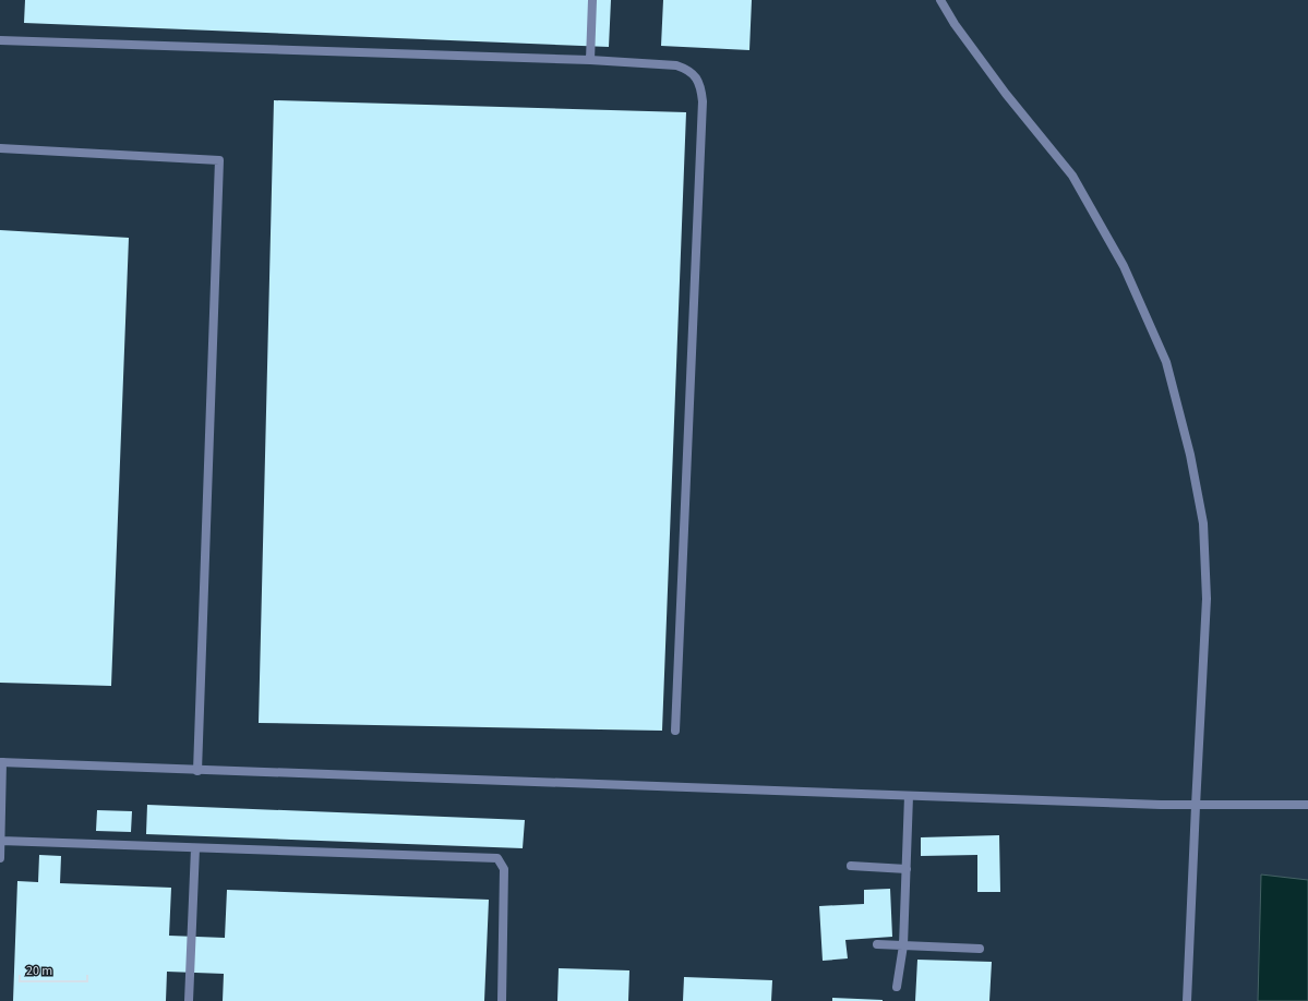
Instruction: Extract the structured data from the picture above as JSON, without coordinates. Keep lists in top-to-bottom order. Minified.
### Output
{"scale_bar":"20 m"}
